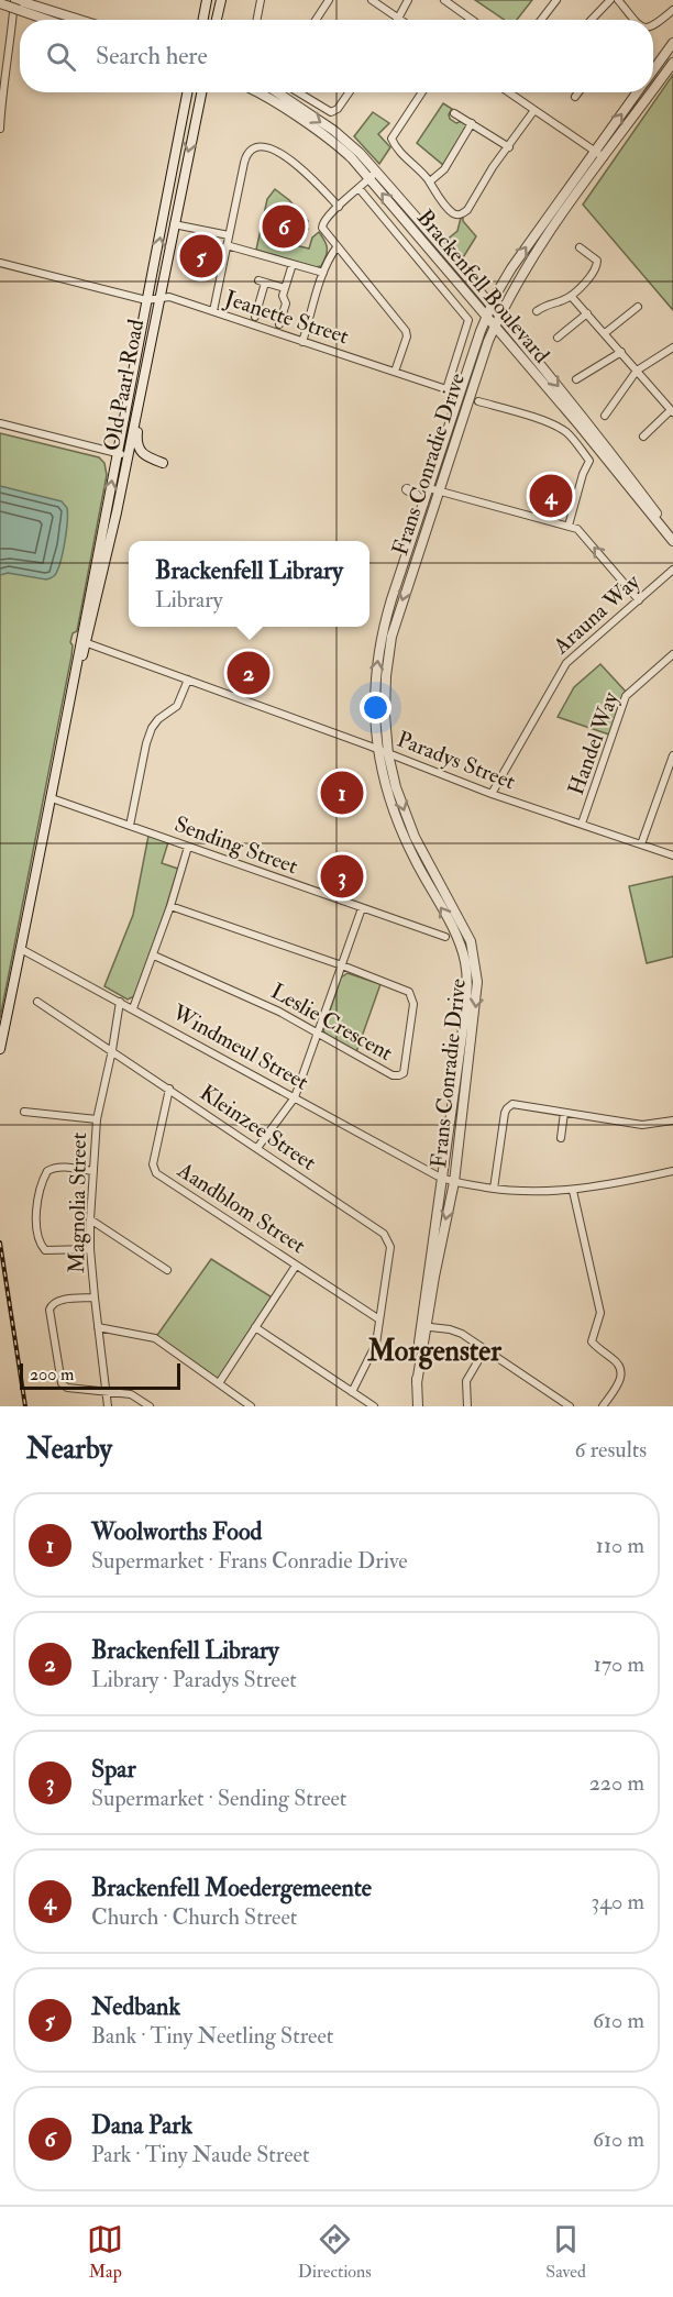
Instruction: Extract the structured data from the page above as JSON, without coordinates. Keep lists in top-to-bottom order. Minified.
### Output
{"streets":{"main road":["Old Paarl Road"],"street":["Brackenfell Boulevard","Jeanette Street","Frans Conradie Drive","Arauna Way","Handel Way","Paradys Street","Sending Street","Leslie Crescent","Windmeul Street","Kleinzee Street","Magnolia Street","Aandblom Street"]},"crossings":[["Brackenfell Boulevard","Frans Conradie Drive"],["Jeanette Street","Old Paarl Road"],["Old Paarl Road","Paradys Street"],["Old Paarl Road","Sending Street"],["Old Paarl Road","Windmeul Street"],["Frans Conradie Drive","Paradys Street"],["Frans Conradie Drive","Windmeul Street"],["Arauna Way","Paradys Street"],["Handel Way","Paradys Street"],["Windmeul Street","Magnolia Street"],["Kleinzee Street","Magnolia Street"],["Kleinzee Street","Aandblom Street"]],"districts":["Morgenster"],"scale_bar":"200 m","page":{"search":"Search here","pins":["6","5","4","2","1","3"],"popup":["Brackenfell Library","Library"],"scale":"200 m","heading":["Nearby","6 results"],"list":[{"mark":"1","name":"Woolworths Food","note":"Supermarket · Frans Conradie Drive","value":"110 m"},{"mark":"2","name":"Brackenfell Library","note":"Library · Paradys Street","value":"170 m"},{"mark":"3","name":"Spar","note":"Supermarket · Sending Street","value":"220 m"},{"mark":"4","name":"Brackenfell Moedergemeente","note":"Church · Church Street","value":"340 m"},{"mark":"5","name":"Nedbank","note":"Bank · Tiny Neetling Street","value":"610 m"},{"mark":"6","name":"Dana Park","note":"Park · Tiny Naude Street","value":"610 m"}],"nav":["Map","Directions","Saved"]}}
